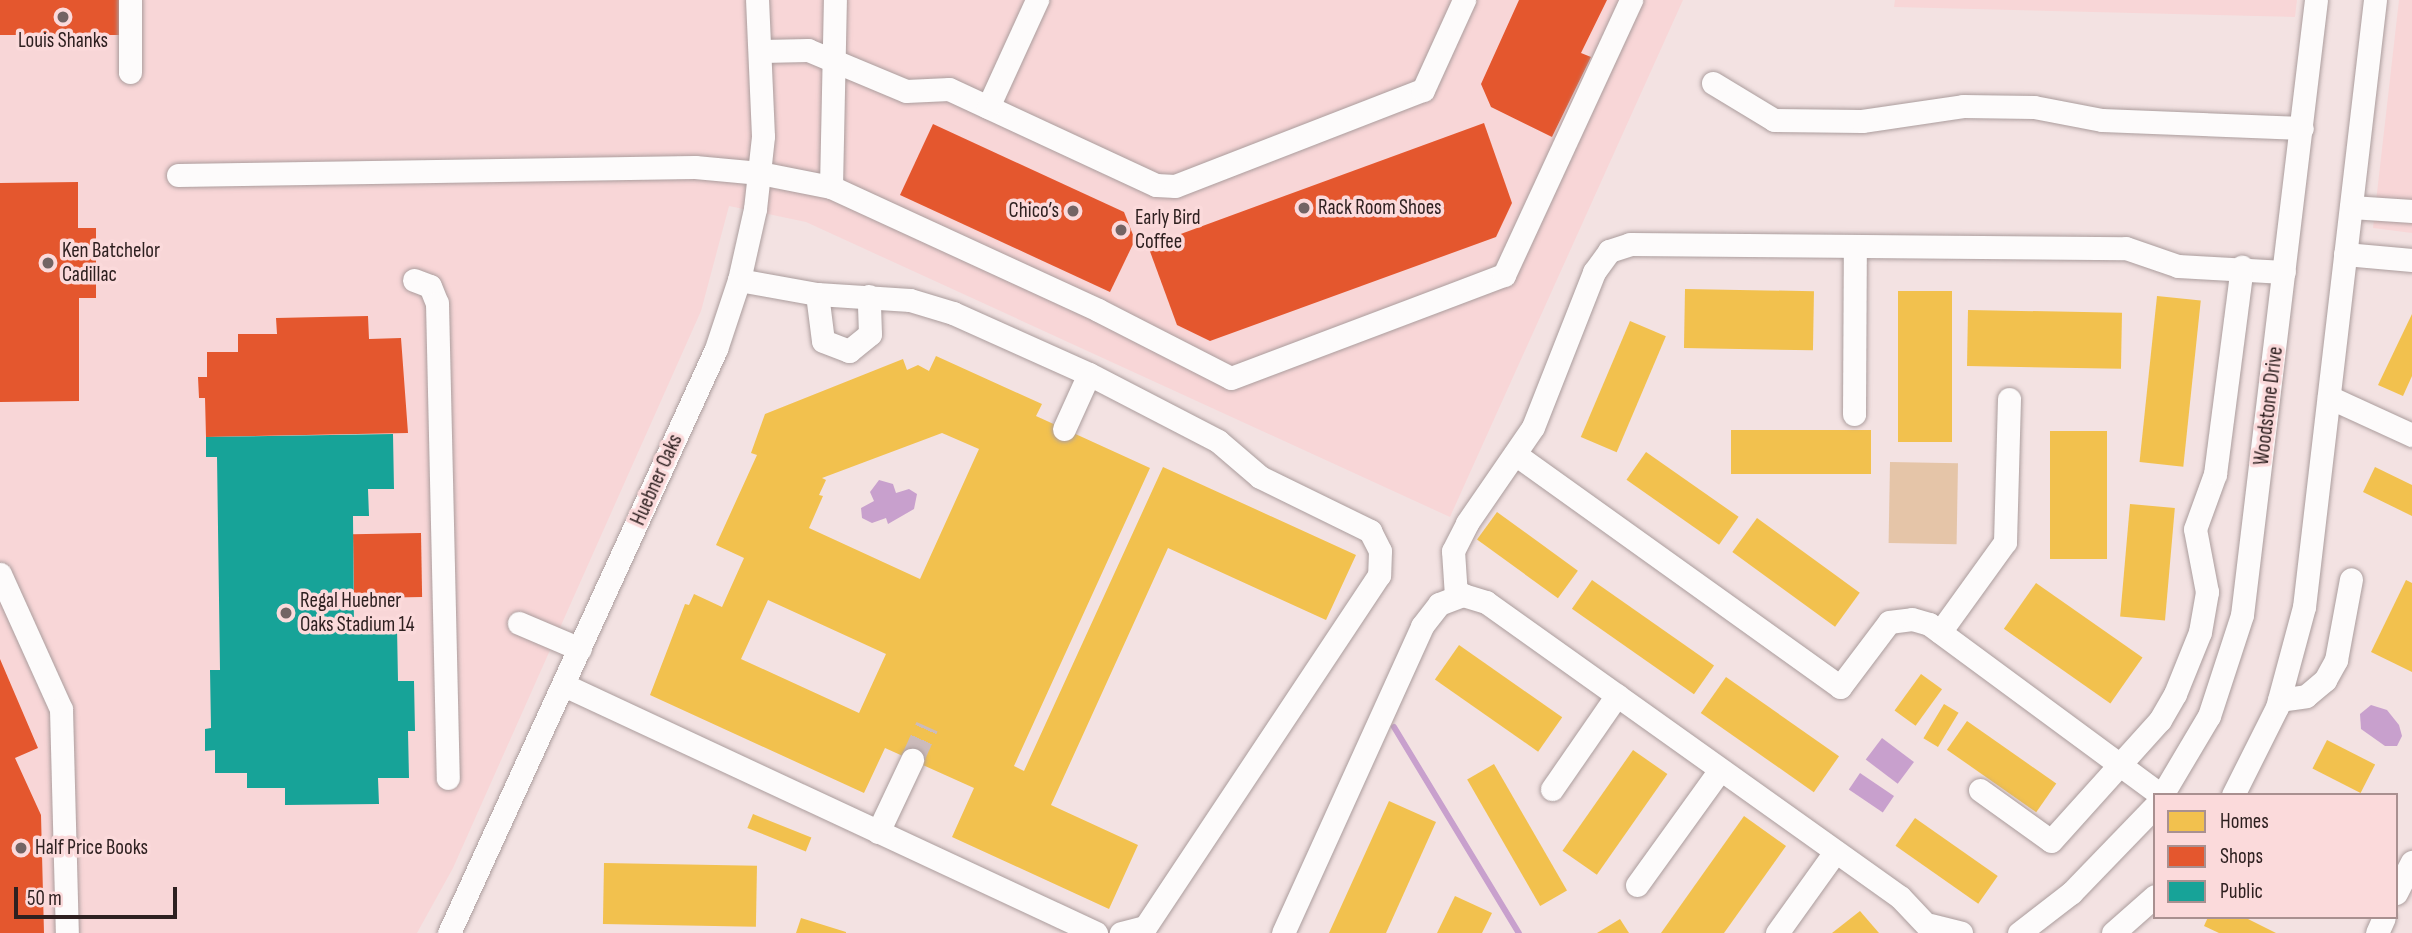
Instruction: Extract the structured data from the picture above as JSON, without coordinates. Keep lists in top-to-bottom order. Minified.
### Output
{"streets":{"street":["Woodstone Drive","Huebner Oaks"]},"places":["Louis Shanks","Rack Room Shoes","Chico’s","Early Bird Coffee","Ken Batchelor Cadillac","Regal Huebner Oaks Stadium 14","Half Price Books"],"legend":["Homes","Shops","Public"],"scale_bar":"50 m"}
